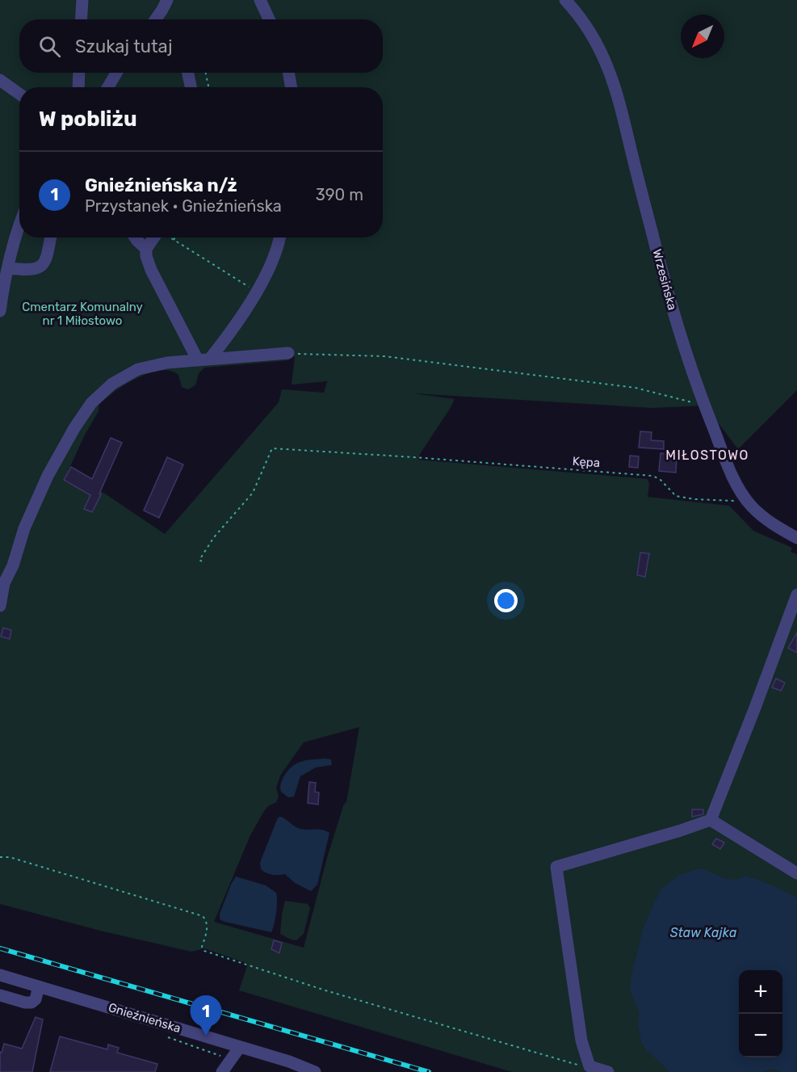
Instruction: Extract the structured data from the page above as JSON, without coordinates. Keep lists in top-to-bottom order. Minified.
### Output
{"streets":{"street":["Wrzesińska","Gnieźnieńska"],"path":["Kępa"]},"crossings":[["Wrzesińska","Kępa"]],"districts":["MIŁOSTOWO"],"water":["Staw Kajka"],"parks":["Cmentarz Komunalny nr 1 Miłostowo"],"north":"bottom left","page":{"search":"Szukaj tutaj","heading":"W pobliżu","list":[{"mark":"1","name":"Gnieźnieńska n/ż","note":"Przystanek · Gnieźnieńska","value":"390 m"}],"map_buttons":["+","−"],"pins":"1"}}
